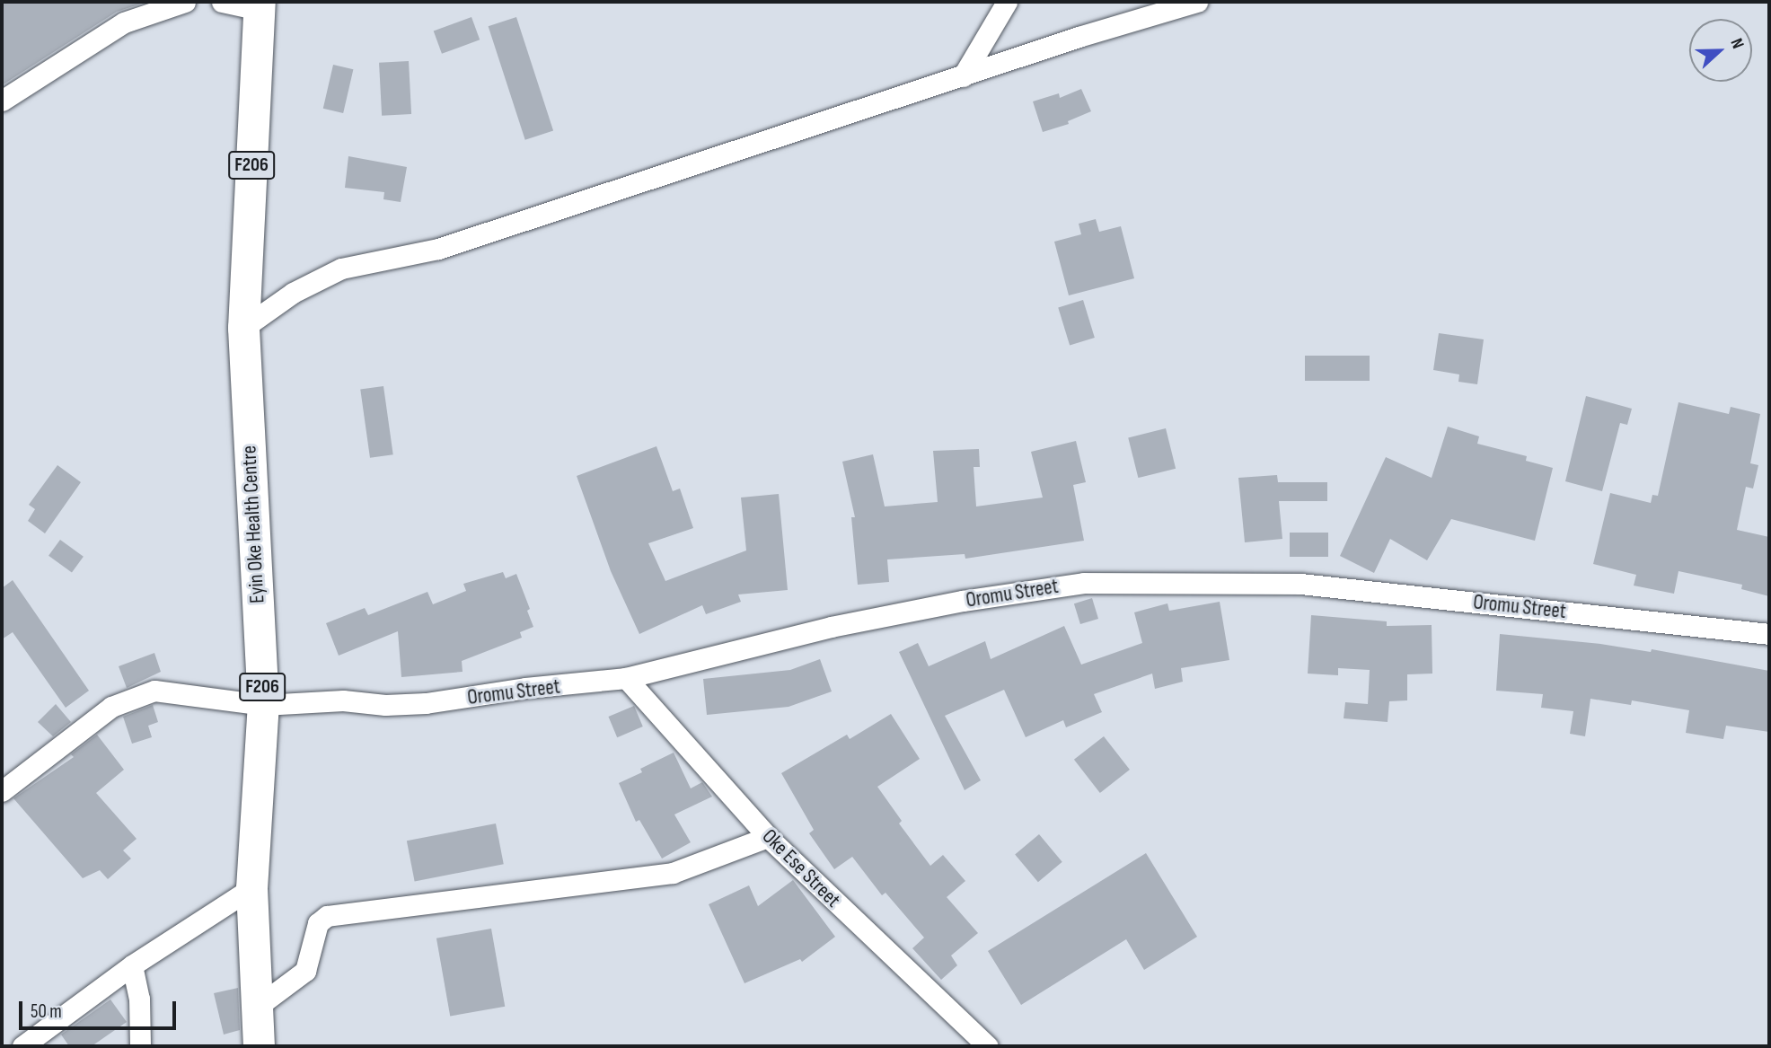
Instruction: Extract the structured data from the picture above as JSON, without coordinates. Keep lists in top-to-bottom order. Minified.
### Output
{"streets":{"main road":["F206","Eyin Oke Health Centre"],"street":["Oromu Street","Oke Ese Street"]},"crossings":[["Eyin Oke Health Centre","Oromu Street"],["Oromu Street","Oke Ese Street"]],"scale_bar":"50 m","north":"right"}
